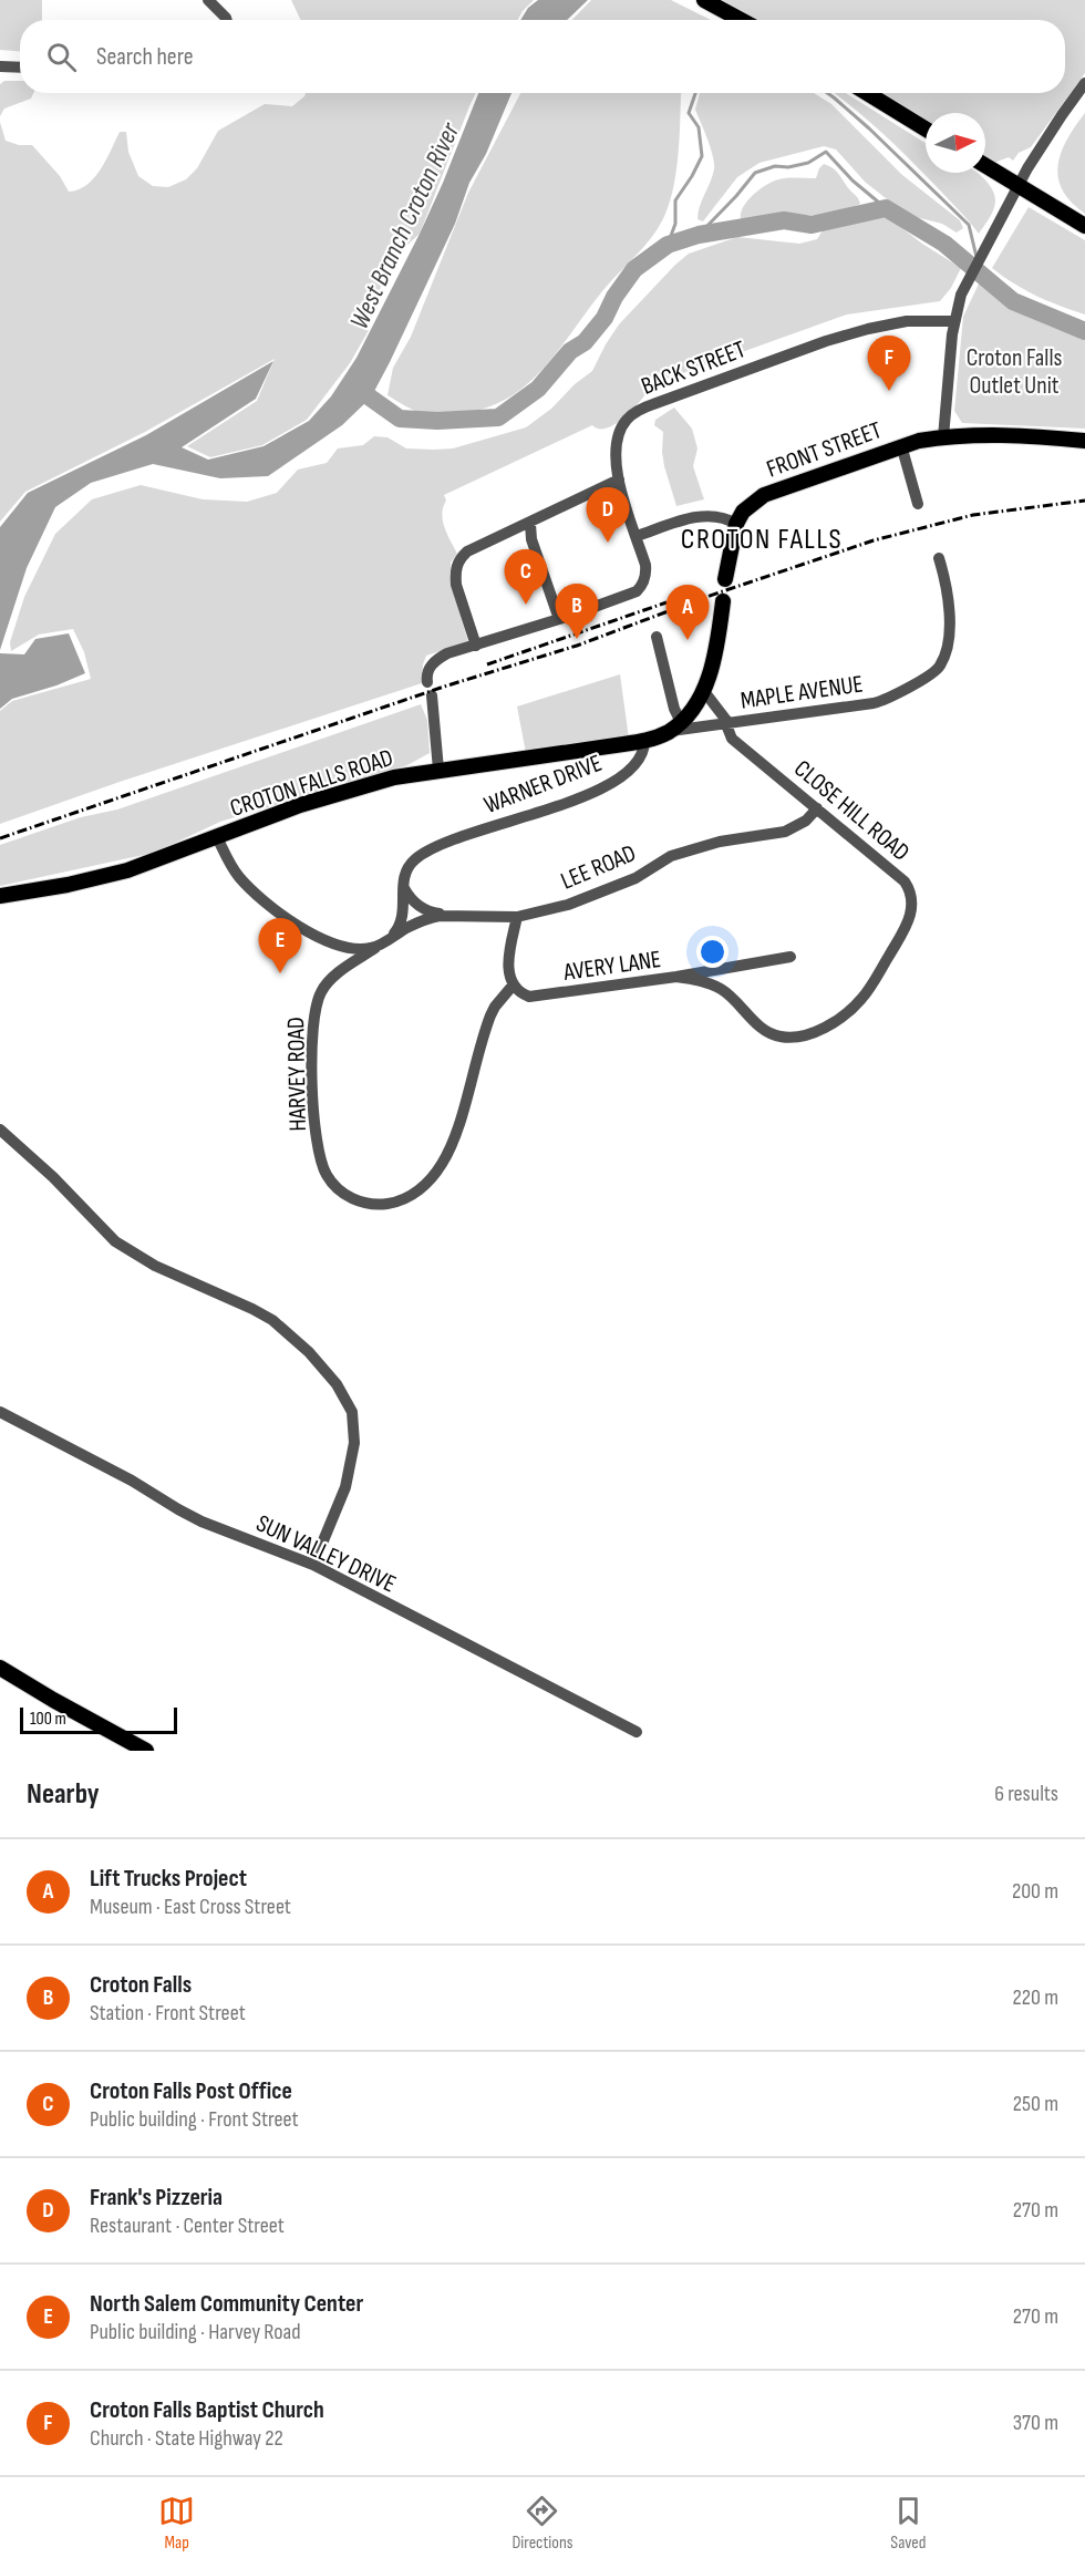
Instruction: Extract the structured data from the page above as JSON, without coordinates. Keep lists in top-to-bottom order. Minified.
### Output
{"streets":{"main road":["FRONT STREET","CROTON FALLS ROAD"],"street":["BACK STREET","MAPLE AVENUE","WARNER DRIVE","CLOSE HILL ROAD","LEE ROAD","AVERY LANE","HARVEY ROAD","SUN VALLEY DRIVE"]},"crossings":[["MAPLE AVENUE","CLOSE HILL ROAD"],["CROTON FALLS ROAD","WARNER DRIVE"],["CLOSE HILL ROAD","LEE ROAD"],["CLOSE HILL ROAD","AVERY LANE"],["LEE ROAD","HARVEY ROAD"],["AVERY LANE","HARVEY ROAD"]],"districts":["CROTON FALLS"],"water":["West Branch Croton River"],"parks":["Croton Falls Outlet Unit"],"scale_bar":"100 m","north":"right","page":{"search":"Search here","pins":["F","D","C","B","A","E"],"scale":"100 m","heading":["Nearby","6 results"],"list":[{"mark":"A","name":"Lift Trucks Project","note":"Museum · East Cross Street","value":"200 m"},{"mark":"B","name":"Croton Falls","note":"Station · Front Street","value":"220 m"},{"mark":"C","name":"Croton Falls Post Office","note":"Public building · Front Street","value":"250 m"},{"mark":"D","name":"Frank's Pizzeria","note":"Restaurant · Center Street","value":"270 m"},{"mark":"E","name":"North Salem Community Center","note":"Public building · Harvey Road","value":"270 m"},{"mark":"F","name":"Croton Falls Baptist Church","note":"Church · State Highway 22","value":"370 m"}],"nav":["Map","Directions","Saved"]}}
